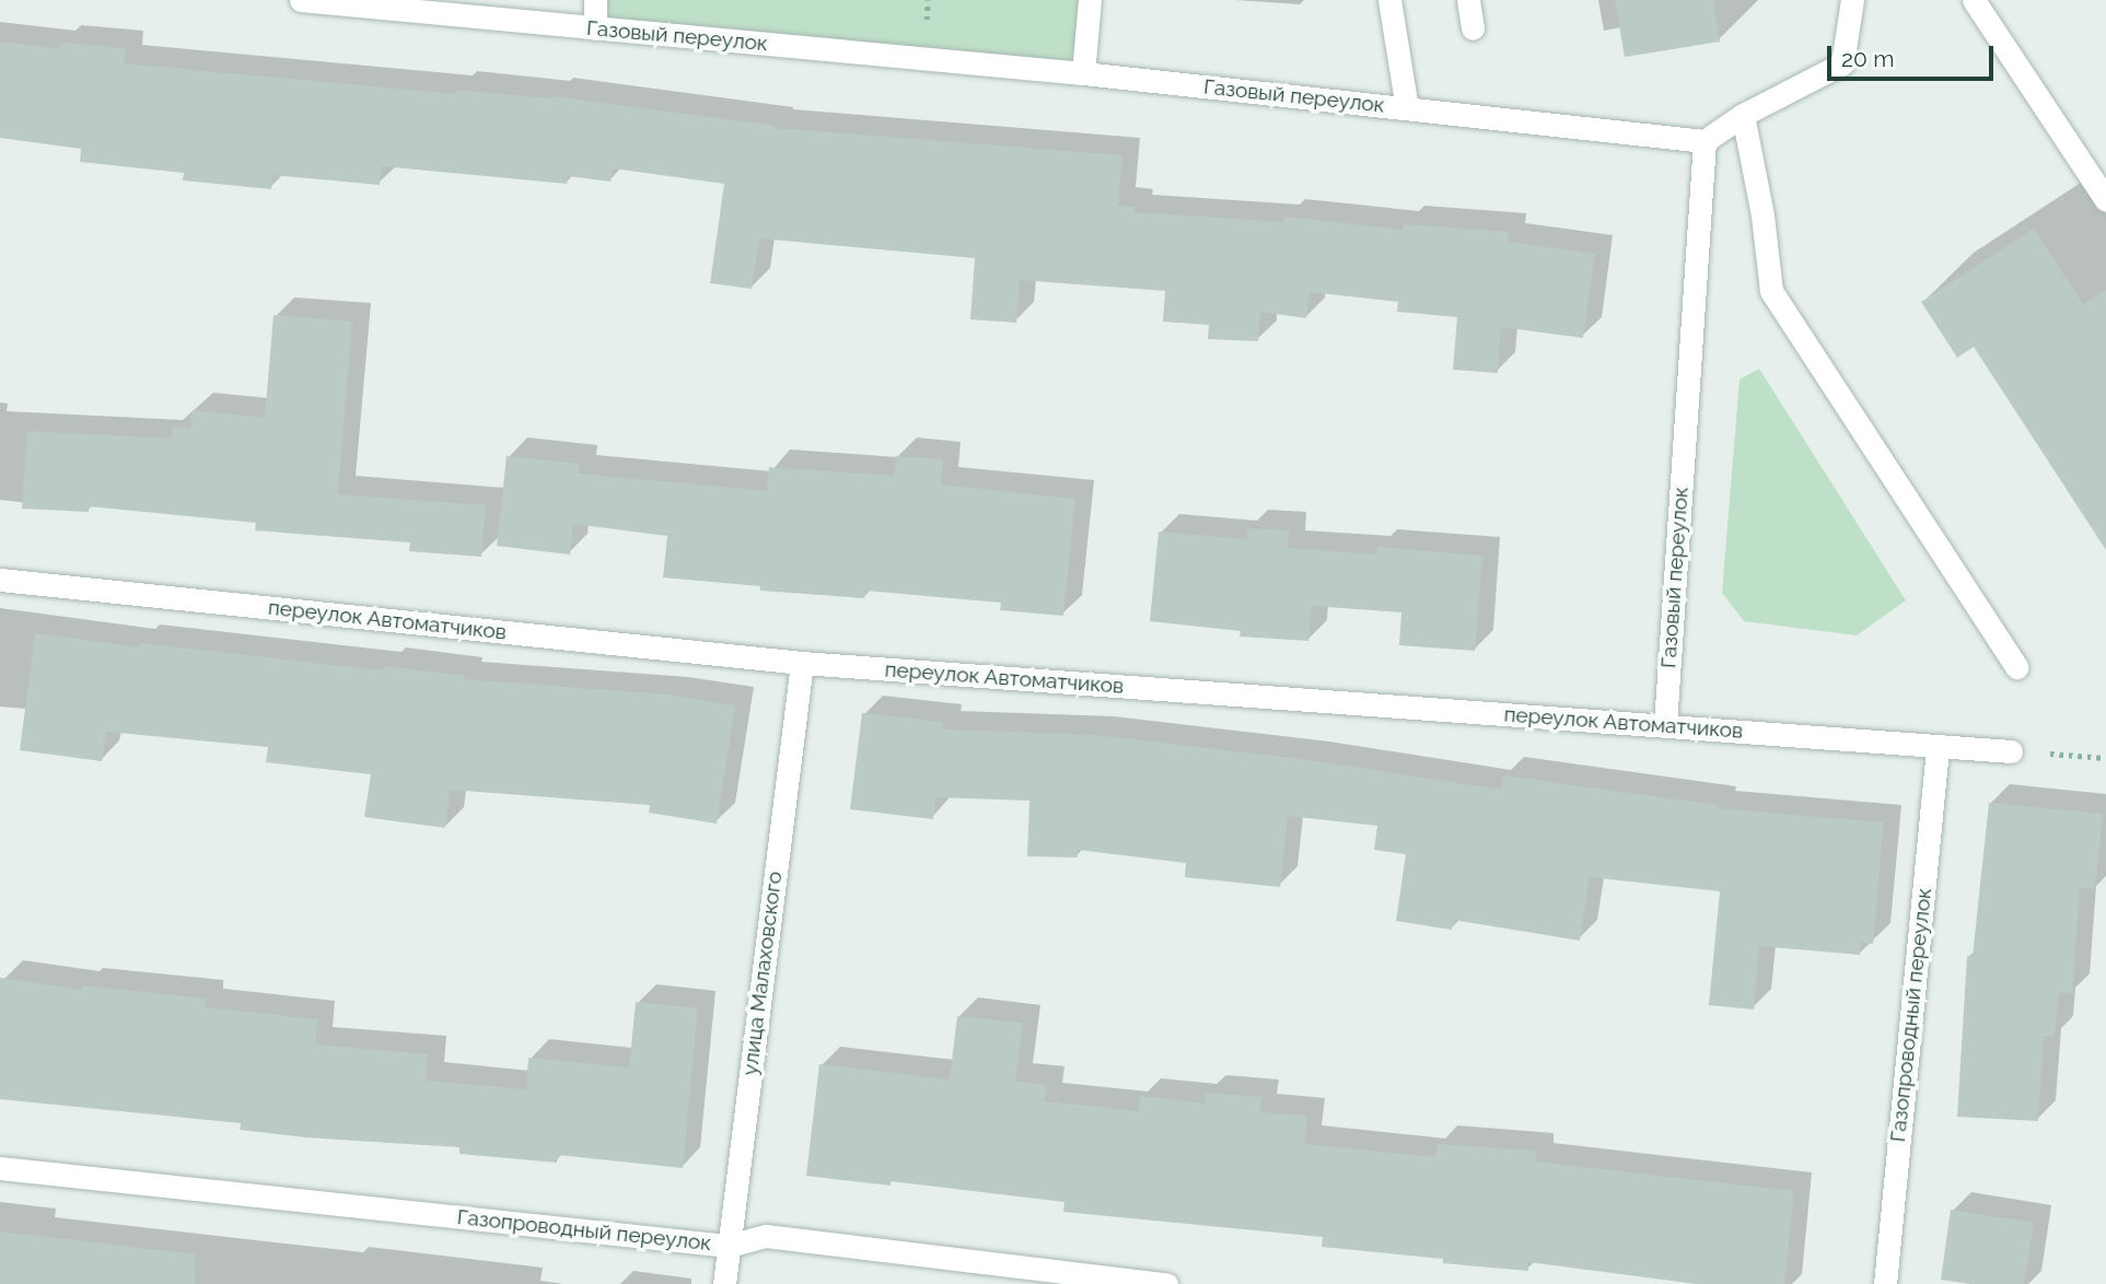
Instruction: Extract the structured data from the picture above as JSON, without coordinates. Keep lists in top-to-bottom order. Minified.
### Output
{"streets":{"street":["Газовый переулок","переулок Автоматчиков","улица Малаховского","Газопроводный переулок"]},"crossings":[["Газовый переулок","переулок Автоматчиков"],["переулок Автоматчиков","улица Малаховского"],["переулок Автоматчиков","Газопроводный переулок"],["улица Малаховского","Газопроводный переулок"]],"scale_bar":"20 m"}
